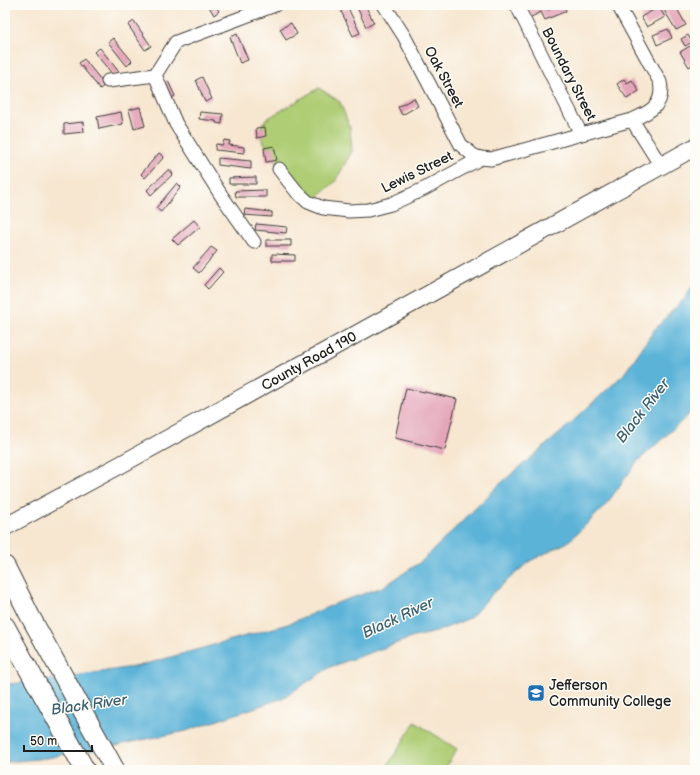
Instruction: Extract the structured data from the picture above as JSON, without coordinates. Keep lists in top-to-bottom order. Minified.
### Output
{"streets":{"main road":["County Road 190"],"street":["Boundary Street","Oak Street","Lewis Street"]},"crossings":[["Boundary Street","Lewis Street"],["Oak Street","Lewis Street"]],"water":["Black River"],"places":{"school or university":["Jefferson Community College"]},"scale_bar":"50 m"}
